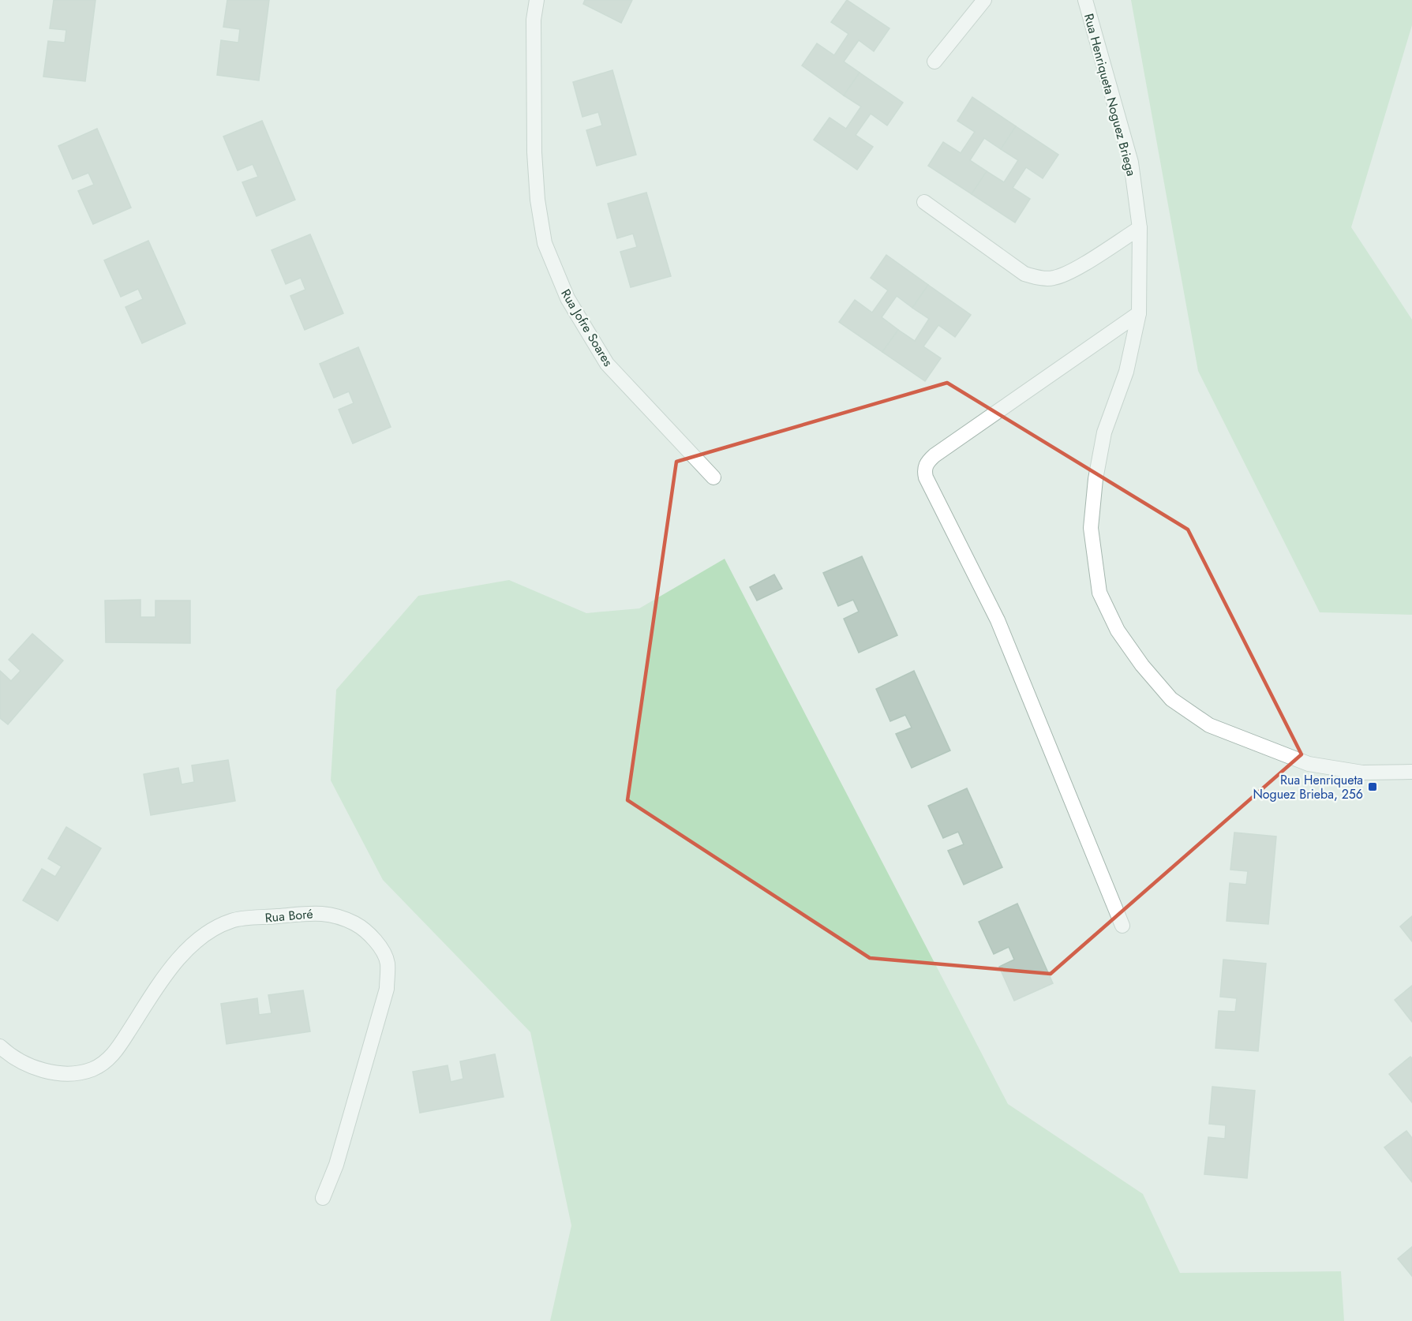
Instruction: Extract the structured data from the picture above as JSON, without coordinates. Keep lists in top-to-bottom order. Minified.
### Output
{"streets":{"street":["Rua Henriqueta Noguez Briega","Rua Jofre Soares","Rua Boré"]},"places":{"transit":["Rua Henriqueta Noguez Brieba, 256"]}}
